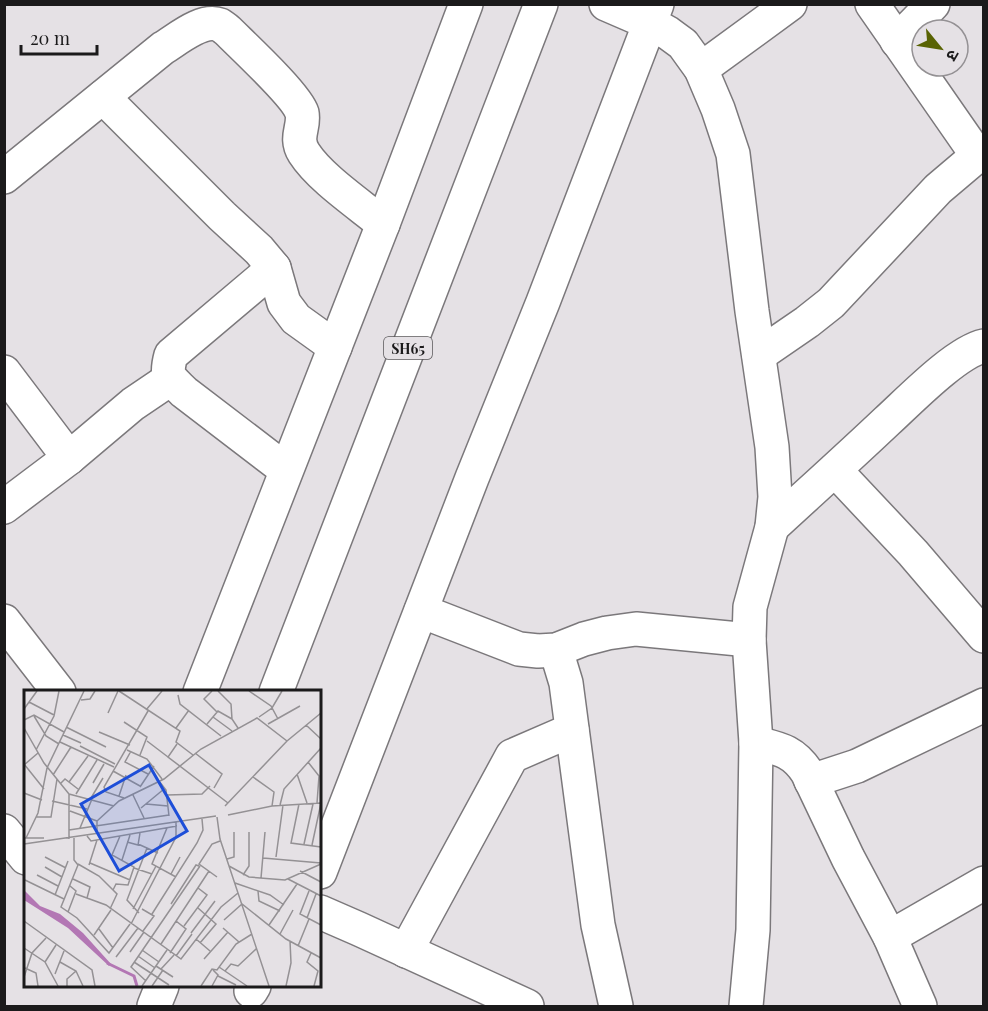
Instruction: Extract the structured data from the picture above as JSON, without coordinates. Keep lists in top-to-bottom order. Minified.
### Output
{"streets":{"street":["SH65"]},"scale_bar":"20 m","north":"bottom right"}
